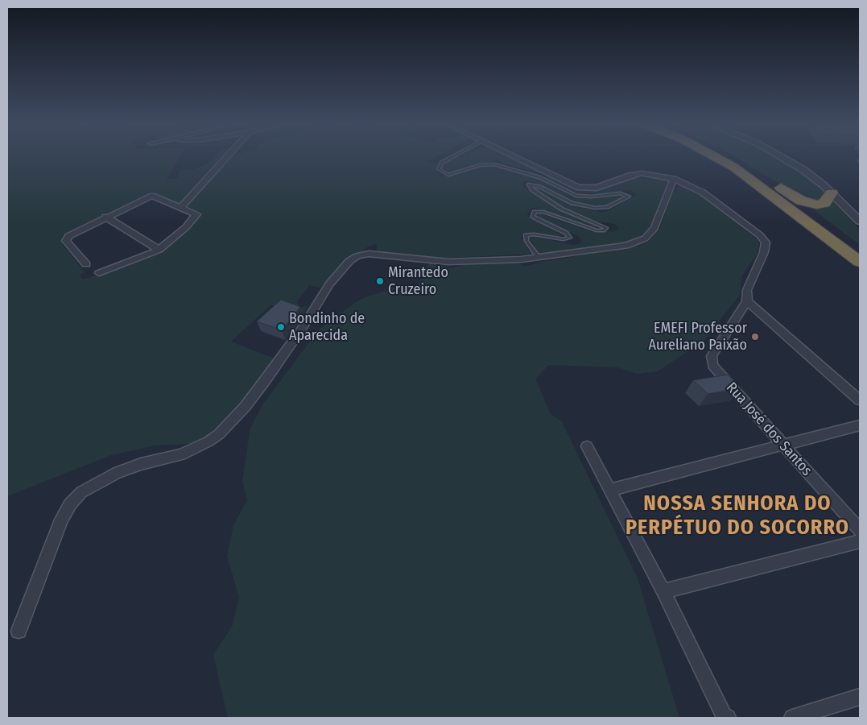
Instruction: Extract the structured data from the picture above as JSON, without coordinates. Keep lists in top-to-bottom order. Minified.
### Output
{"streets":{"street":["Rua José dos Santos"]},"districts":["NOSSA SENHORA DO PERPÉTUO DO SOCORRO"],"places":["Mirantedo Cruzeiro","Bondinho de Aparecida","EMEFI Professor Aureliano Paixão"]}
